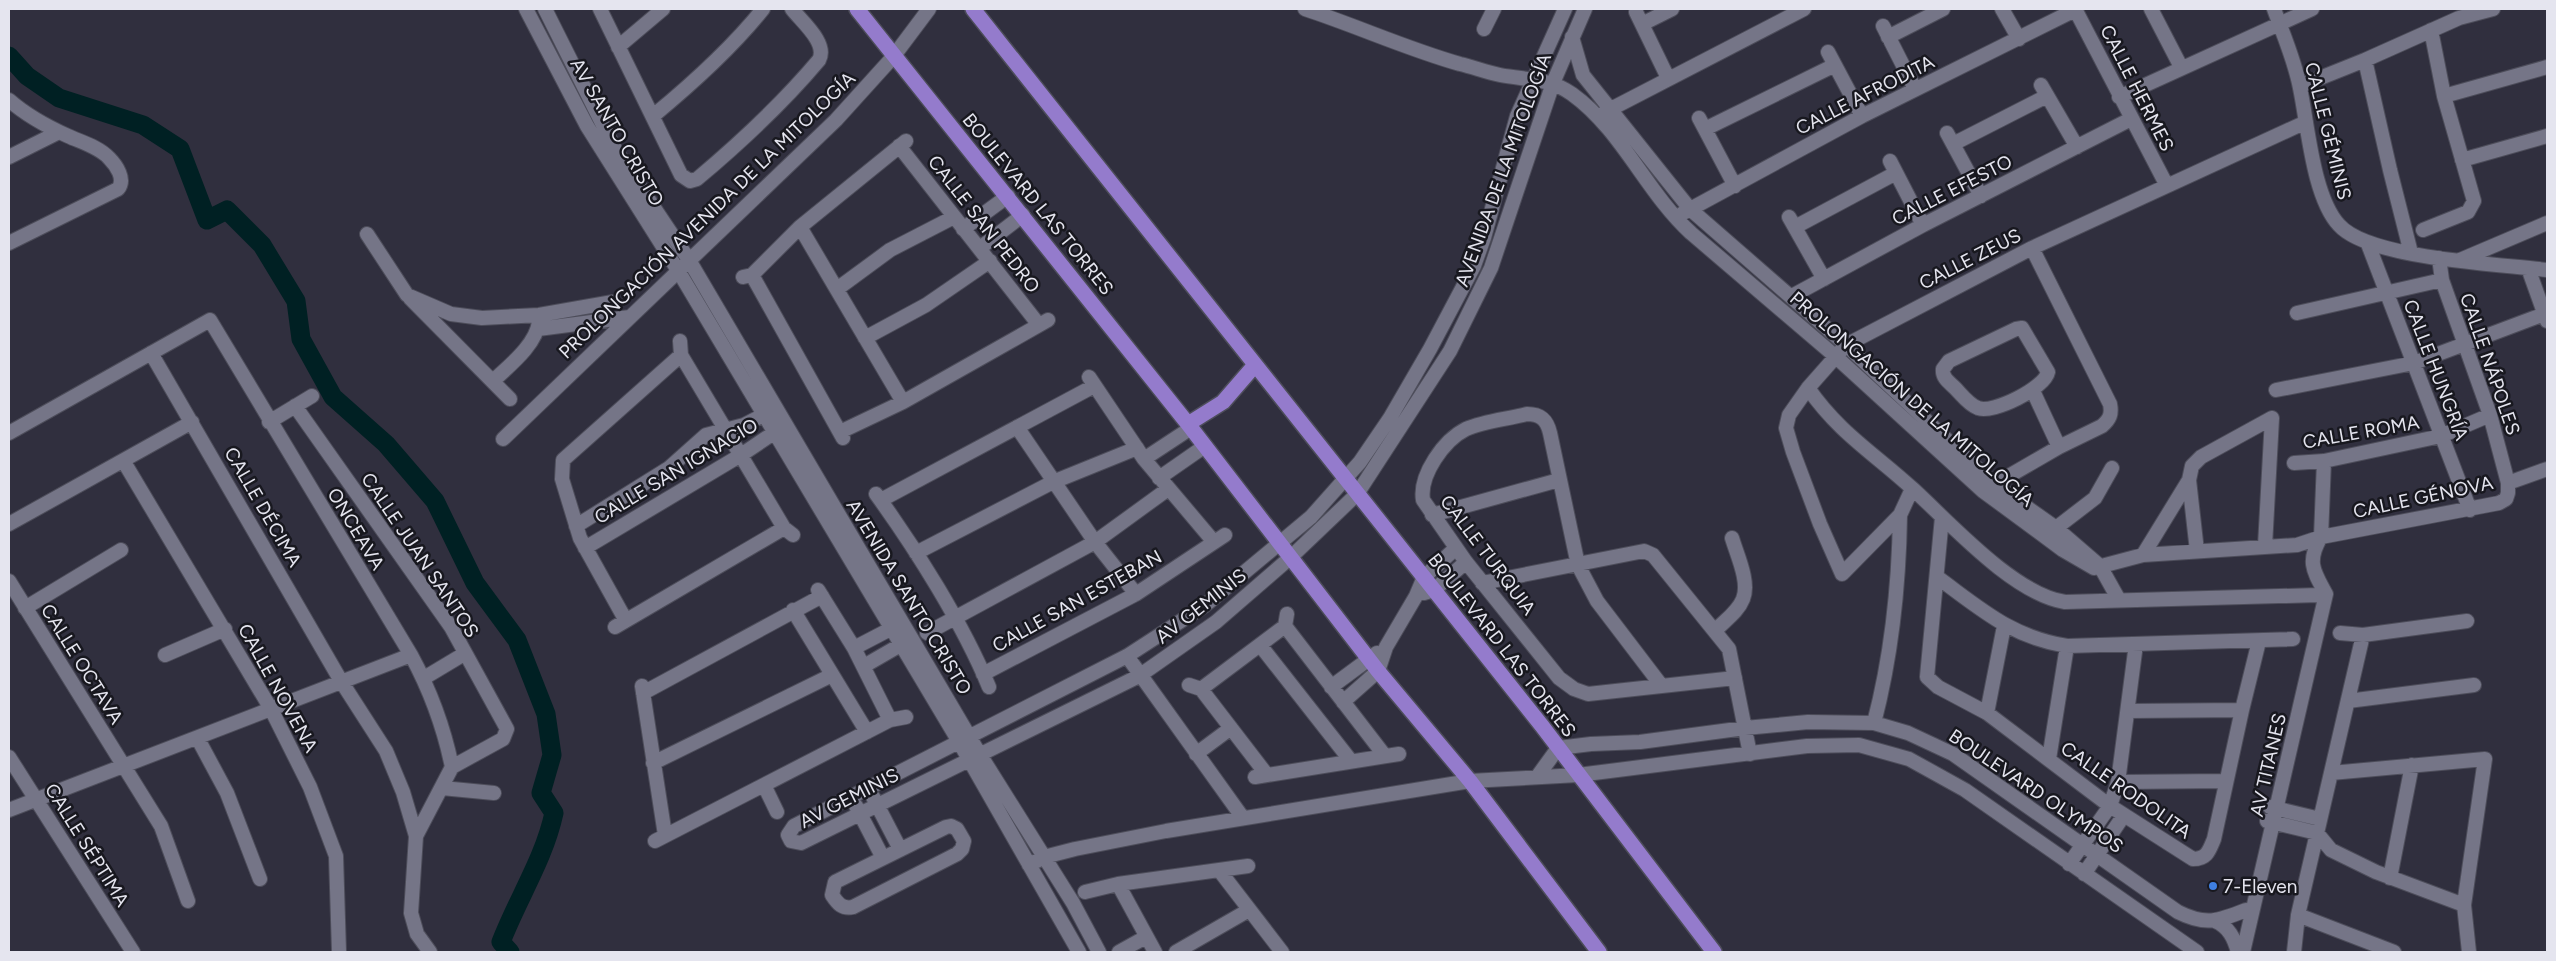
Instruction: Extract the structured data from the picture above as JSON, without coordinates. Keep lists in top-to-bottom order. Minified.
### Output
{"streets":{"main road":["BOULEVARD LAS TORRES"],"street":["CALLE HERMES","CALLE AFRODITA","CALLE GÉMINIS","AV SANTO CRISTO","AVENIDA DE LA MITOLOGÍA","CALLE EFESTO","PROLONGACIÓN AVENIDA DE LA MITOLOGÍA","CALLE SAN PEDRO","CALLE ZEUS","CALLE NÁPOLES","CALLE HUNGRÍA","PROLONGACIÓN DE LA MITOLOGÍA","CALLE ROMA","CALLE SAN IGNACIO","CALLE GÉNOVA","CALLE DÉCIMA","ONCEAVA","CALLE JUAN SANTOS","CALLE TURQUIA","AVENIDA SANTO CRISTO","CALLE SAN ESTEBAN","AV GEMINIS","CALLE OCTAVA","CALLE NOVENA","AV TITANES","CALLE RODOLITA","BOULEVARD OLYMPOS","CALLE SÉPTIMA"]},"crossings":[["CALLE HERMES","CALLE AFRODITA"],["CALLE HERMES","CALLE EFESTO"],["CALLE HERMES","CALLE ZEUS"],["CALLE AFRODITA","PROLONGACIÓN DE LA MITOLOGÍA"],["CALLE GÉMINIS","CALLE ZEUS"],["CALLE GÉMINIS","CALLE NÁPOLES"],["CALLE GÉMINIS","CALLE HUNGRÍA"],["AV SANTO CRISTO","PROLONGACIÓN AVENIDA DE LA MITOLOGÍA"],["AV SANTO CRISTO","AVENIDA SANTO CRISTO"],["AVENIDA DE LA MITOLOGÍA","BOULEVARD LAS TORRES"],["AVENIDA DE LA MITOLOGÍA","PROLONGACIÓN DE LA MITOLOGÍA"],["AVENIDA DE LA MITOLOGÍA","AV GEMINIS"],["CALLE EFESTO","PROLONGACIÓN DE LA MITOLOGÍA"],["BOULEVARD LAS TORRES","PROLONGACIÓN AVENIDA DE LA MITOLOGÍA"],["BOULEVARD LAS TORRES","AV GEMINIS"],["BOULEVARD LAS TORRES","BOULEVARD OLYMPOS"],["PROLONGACIÓN AVENIDA DE LA MITOLOGÍA","AVENIDA SANTO CRISTO"],["CALLE ZEUS","PROLONGACIÓN DE LA MITOLOGÍA"],["CALLE NÁPOLES","CALLE ROMA"],["CALLE NÁPOLES","CALLE GÉNOVA"],["CALLE HUNGRÍA","CALLE ROMA"],["CALLE HUNGRÍA","CALLE GÉNOVA"],["PROLONGACIÓN DE LA MITOLOGÍA","CALLE GÉNOVA"],["CALLE SAN IGNACIO","AVENIDA SANTO CRISTO"],["CALLE DÉCIMA","ONCEAVA"],["ONCEAVA","CALLE JUAN SANTOS"],["AVENIDA SANTO CRISTO","AV GEMINIS"],["AVENIDA SANTO CRISTO","BOULEVARD OLYMPOS"],["AV TITANES","BOULEVARD OLYMPOS"]],"places":["7-Eleven"]}
